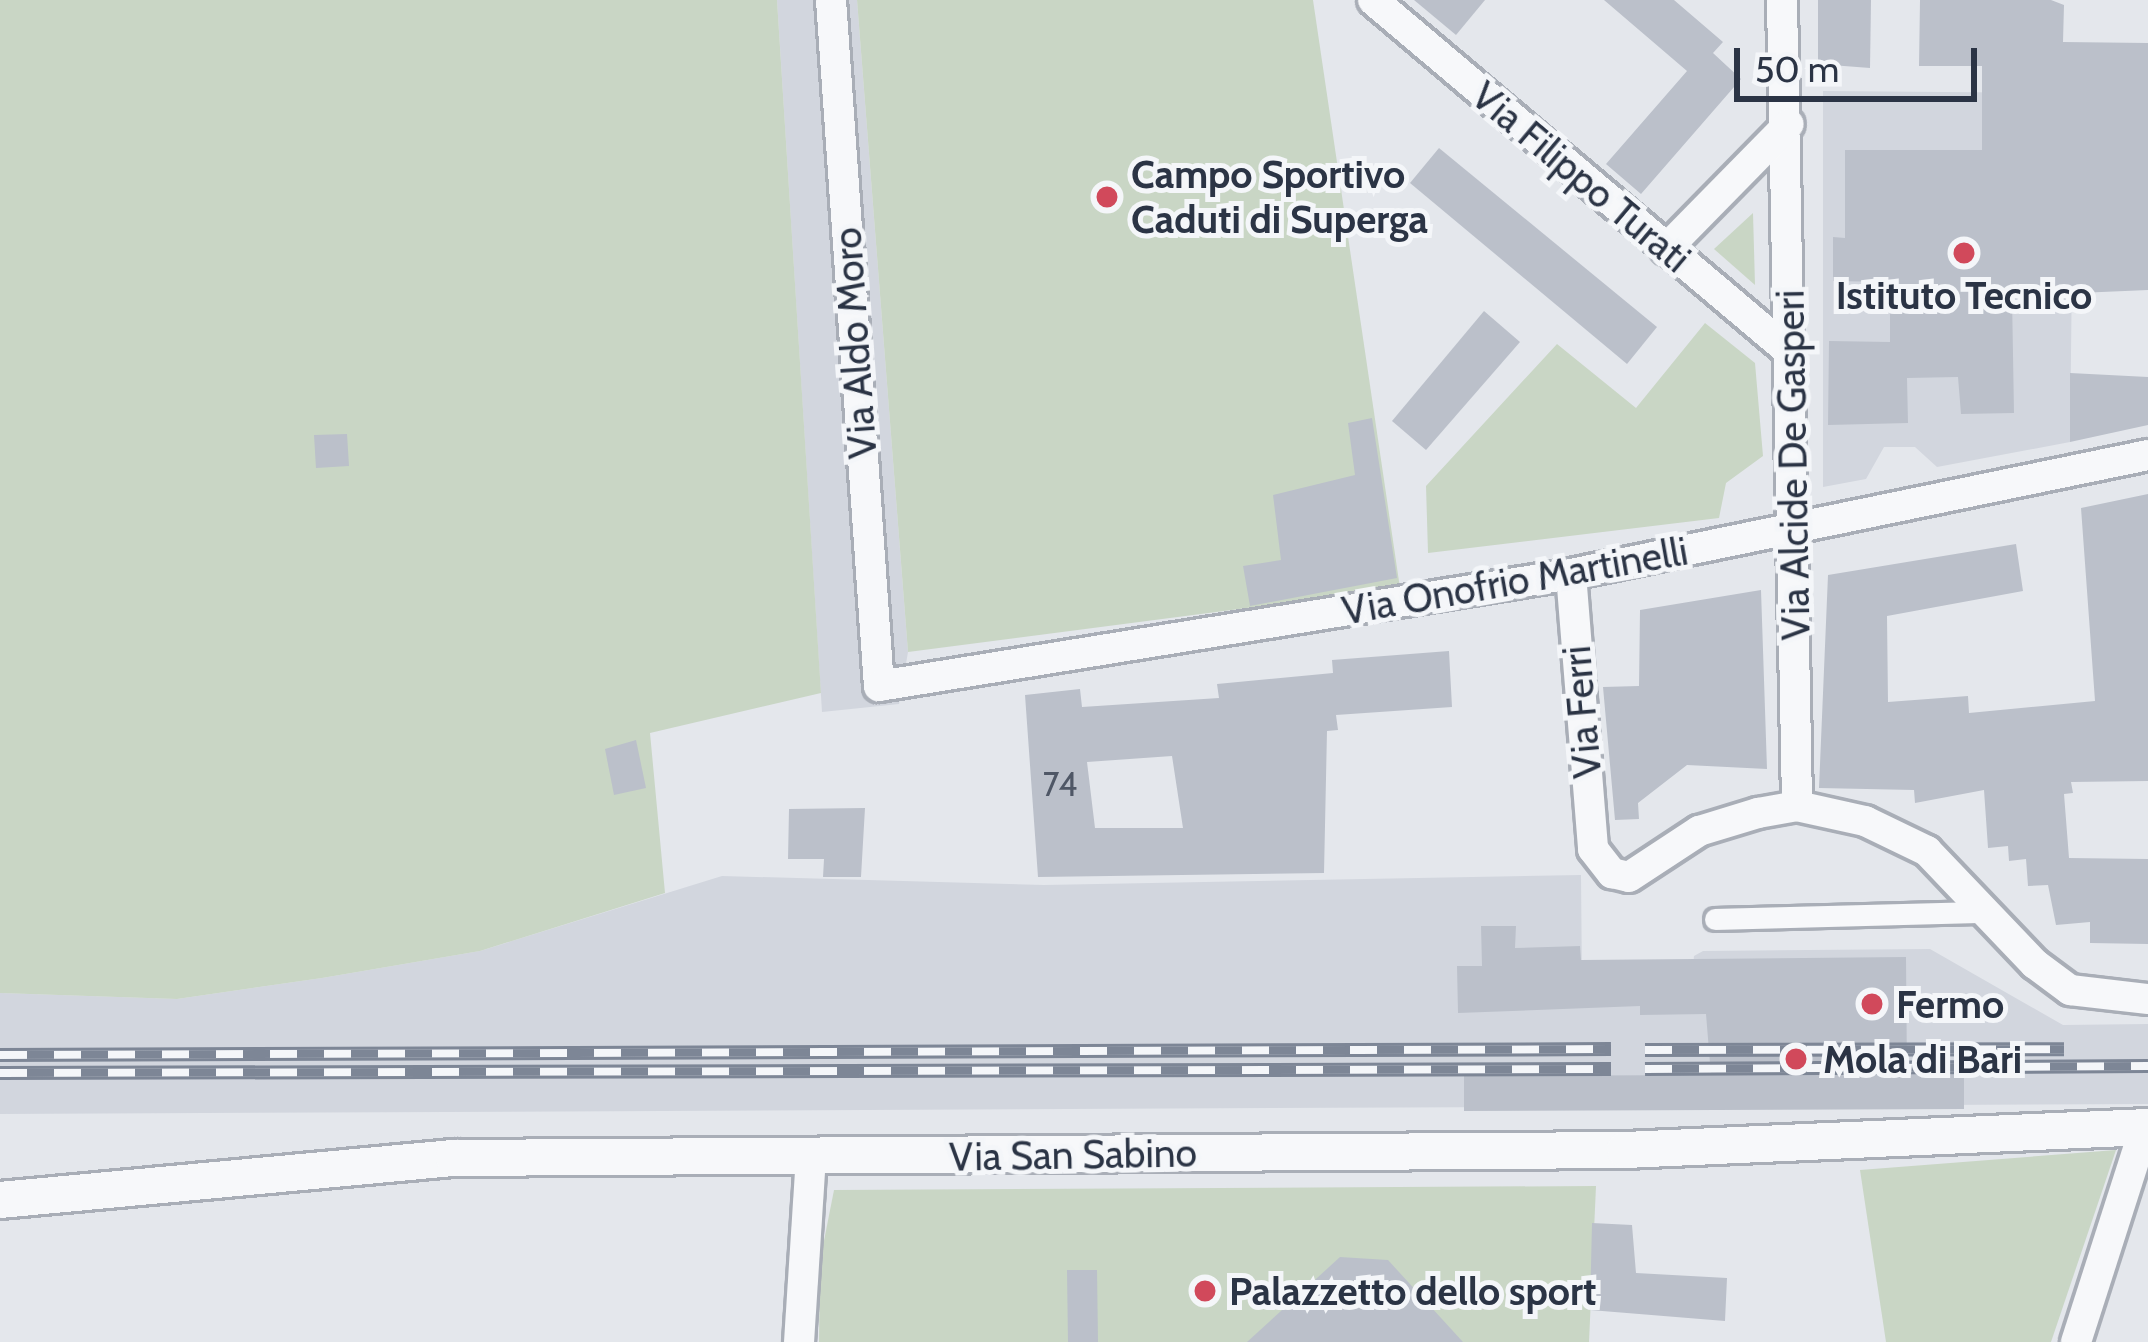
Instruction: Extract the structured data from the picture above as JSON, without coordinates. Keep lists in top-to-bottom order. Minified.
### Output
{"streets":{"street":["Via Filippo Turati","Via Aldo Moro","Via Alcide De Gasperi","Via Onofrio Martinelli","Via Ferri","Via San Sabino"]},"crossings":[["Via Filippo Turati","Via Alcide De Gasperi"],["Via Aldo Moro","Via Onofrio Martinelli"],["Via Alcide De Gasperi","Via Onofrio Martinelli"],["Via Alcide De Gasperi","Via Ferri"],["Via Onofrio Martinelli","Via Ferri"]],"places":["Campo Sportivo Caduti di Superga","Istituto Tecnico","Fermo","Mola di Bari","Palazzetto dello sport"],"house_numbers":["74"],"scale_bar":"50 m"}
